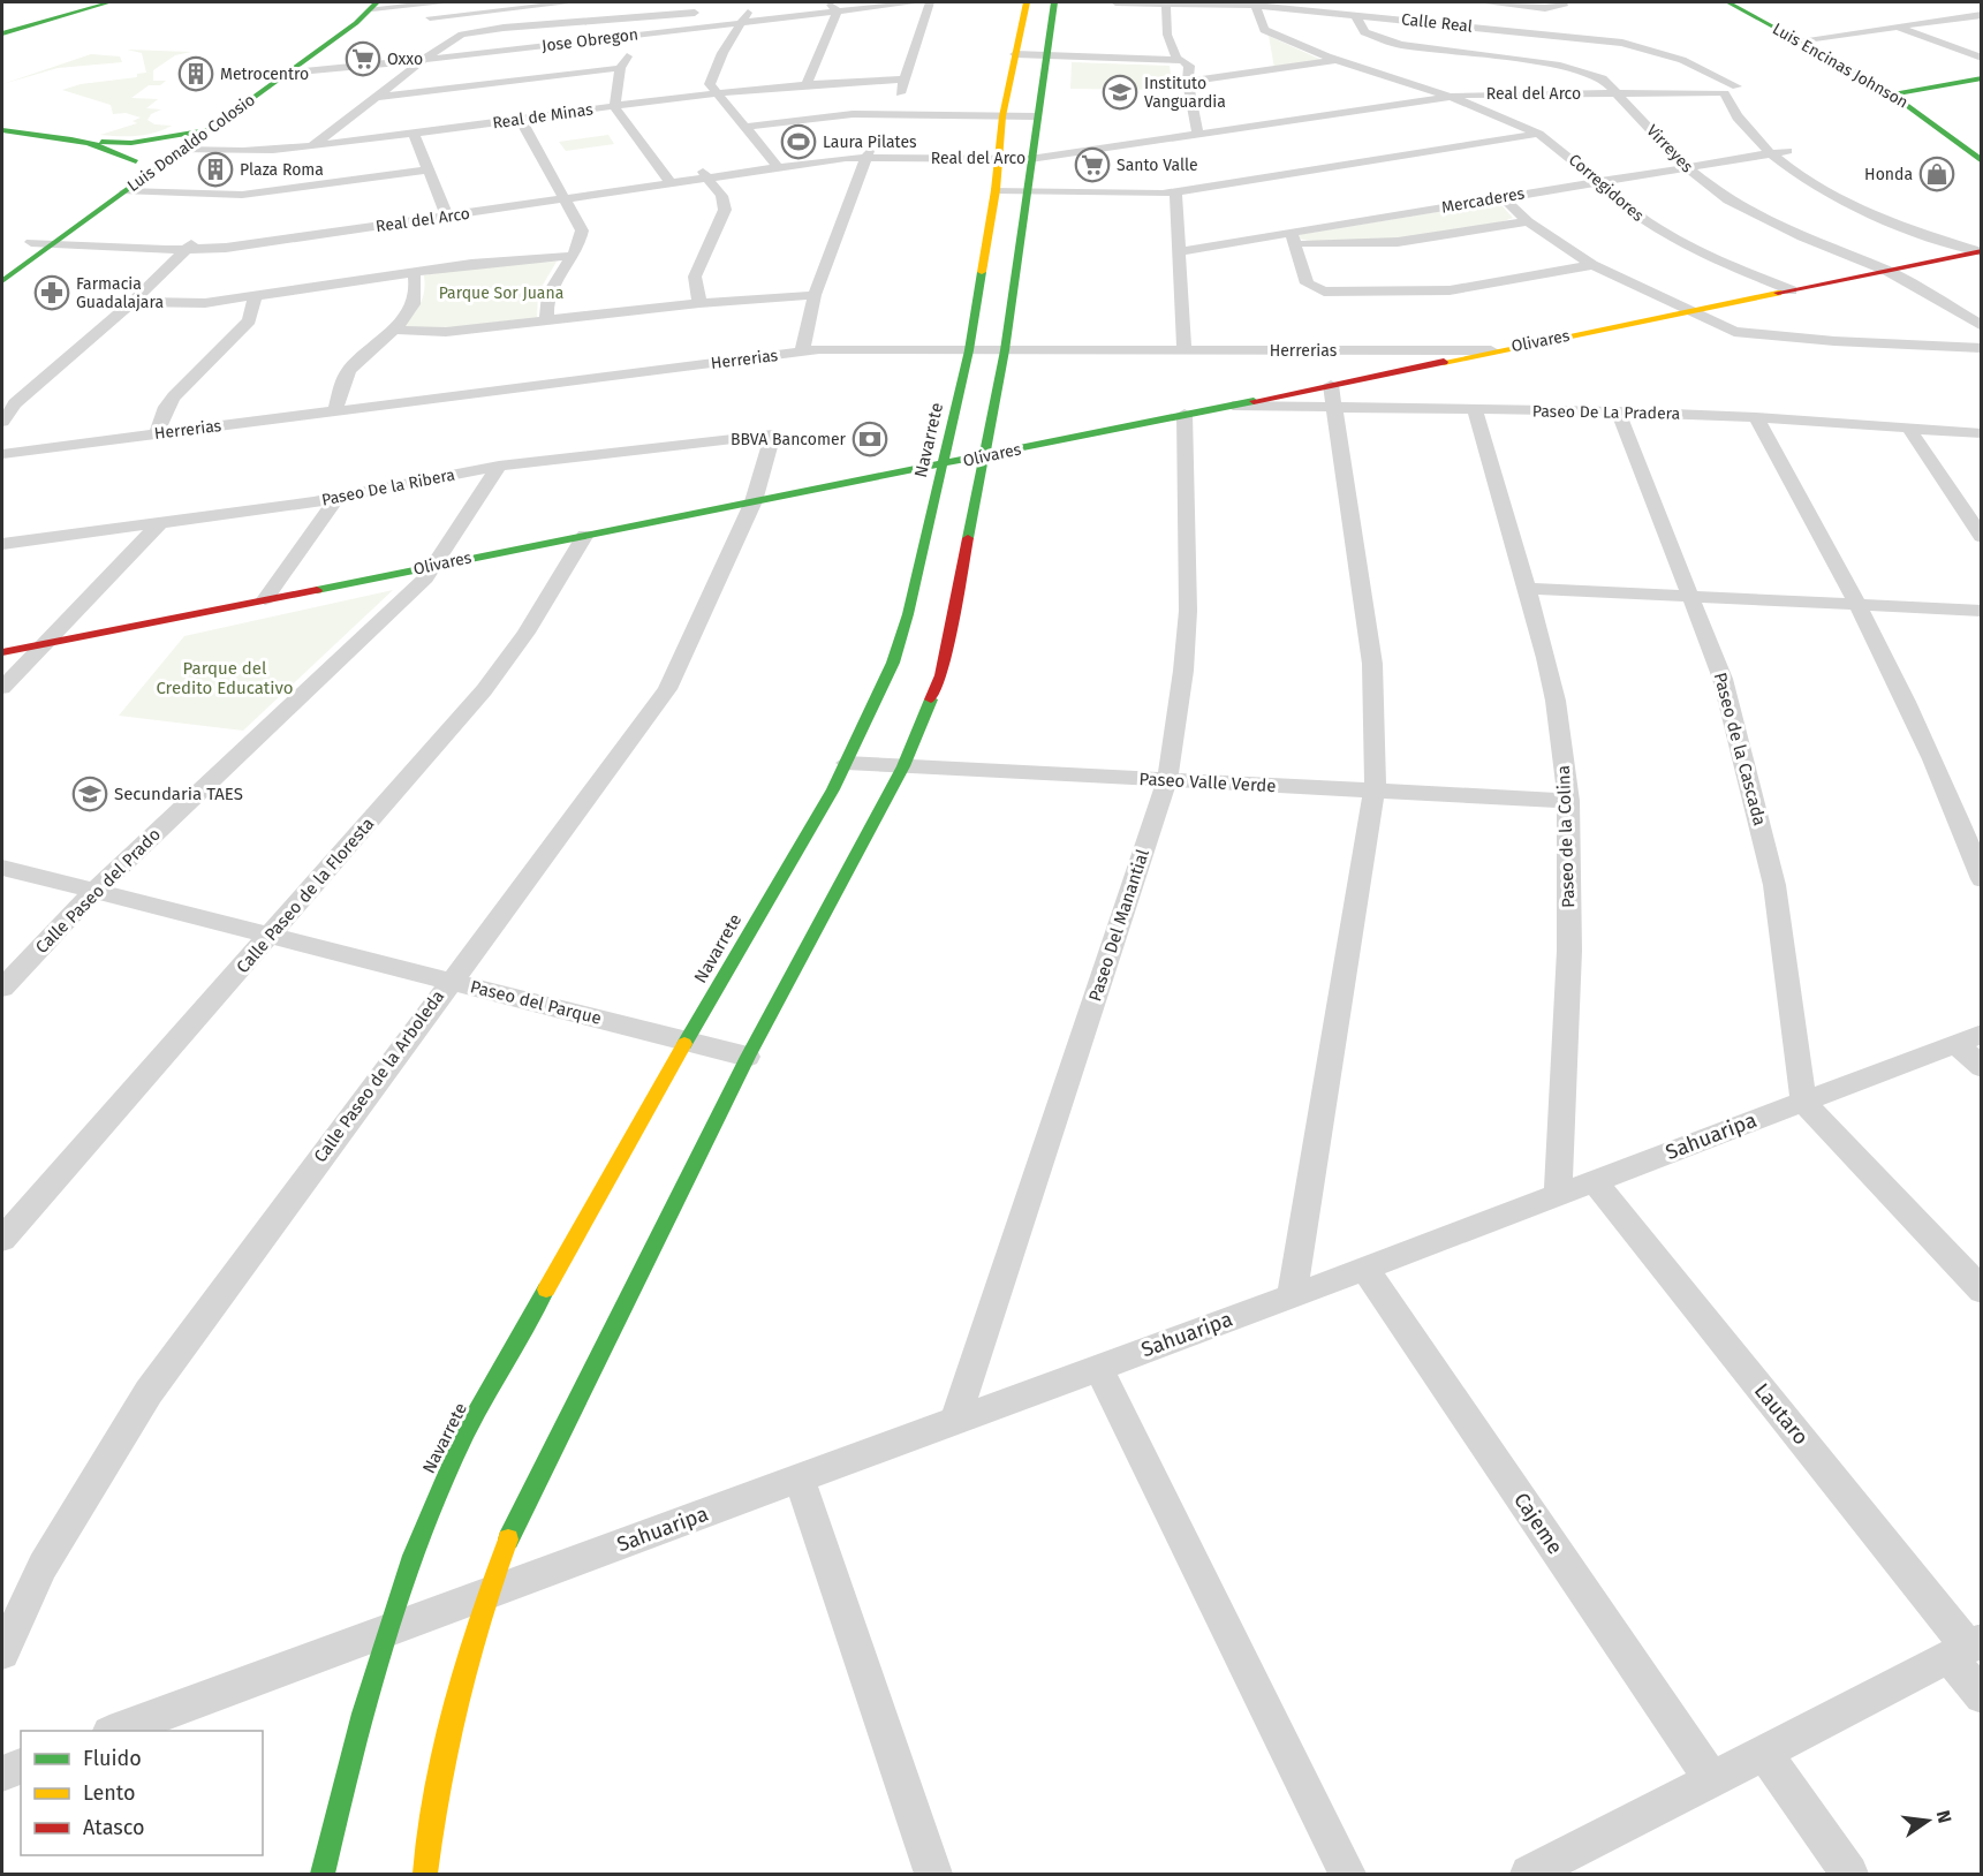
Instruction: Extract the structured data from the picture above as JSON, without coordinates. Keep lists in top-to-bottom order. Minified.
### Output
{"streets":{"main road":["Luis Encinas Johnson","Luis Donaldo Colosio","Olivares","Navarrete"],"street":["Calle Real","Jose Obregon","Real del Arco","Real de Minas","Virreyes","Corregidores","Mercaderes","Herrerias","Paseo De La Pradera","Paseo De la Ribera","Paseo de la Cascada","Paseo Valle Verde","Paseo de la Colina","Calle Paseo del Prado","Calle Paseo de la Floresta","Paseo Del Manantial","Paseo del Parque","Calle Paseo de la Arboleda","Sahuaripa","Lautaro","Cajeme"]},"crossings":[["Calle Real","Real del Arco"],["Calle Real","Virreyes"],["Jose Obregon","Luis Donaldo Colosio"],["Real del Arco","Luis Donaldo Colosio"],["Real del Arco","Virreyes"],["Real del Arco","Corregidores"],["Real del Arco","Navarrete"],["Real de Minas","Luis Donaldo Colosio"],["Virreyes","Mercaderes"],["Virreyes","Olivares"],["Corregidores","Mercaderes"],["Corregidores","Olivares"],["Olivares","Herrerias"],["Olivares","Paseo De La Pradera"],["Olivares","Navarrete"],["Olivares","Calle Paseo del Prado"],["Olivares","Calle Paseo de la Floresta"],["Olivares","Paseo Del Manantial"],["Olivares","Calle Paseo de la Arboleda"],["Herrerias","Navarrete"],["Paseo De La Pradera","Paseo de la Cascada"],["Paseo De La Pradera","Paseo de la Colina"],["Navarrete","Paseo Valle Verde"],["Navarrete","Paseo del Parque"],["Navarrete","Sahuaripa"],["Paseo De la Ribera","Calle Paseo del Prado"],["Paseo De la Ribera","Calle Paseo de la Arboleda"],["Paseo de la Cascada","Sahuaripa"],["Paseo Valle Verde","Paseo de la Colina"],["Paseo Valle Verde","Paseo Del Manantial"],["Paseo de la Colina","Sahuaripa"],["Calle Paseo del Prado","Paseo del Parque"],["Calle Paseo de la Floresta","Paseo del Parque"],["Paseo Del Manantial","Sahuaripa"],["Paseo del Parque","Calle Paseo de la Arboleda"],["Sahuaripa","Lautaro"],["Sahuaripa","Cajeme"]],"parks":["Parque Sor Juana","Parque del Credito Educativo"],"places":{"supermarket":["Oxxo","Santo Valle"],"building":["Metrocentro","Plaza Roma"],"school or university":["Instituto Vanguardia","Secundaria TAES"],"sports":["Laura Pilates"],"shop":["Honda"],"pharmacy":["Farmacia Guadalajara"],"bank":["BBVA Bancomer"]},"legend":["Fluido","Lento","Atasco"],"north":"right"}
